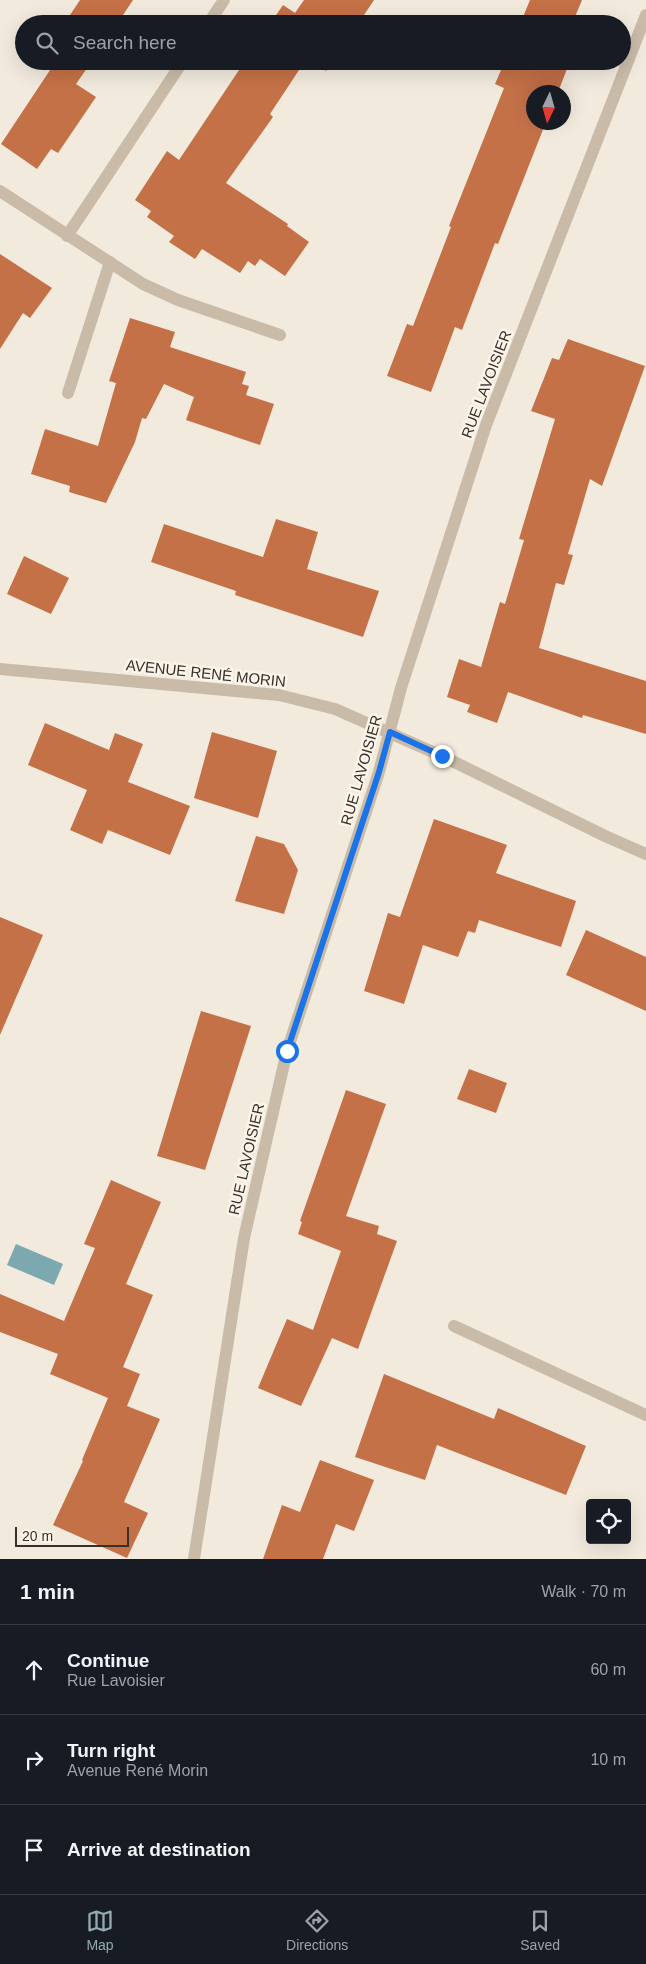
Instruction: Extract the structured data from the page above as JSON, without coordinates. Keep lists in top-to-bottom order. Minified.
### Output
{"streets":{"street":["RUE LAVOISIER","AVENUE RENÉ MORIN"]},"crossings":[["RUE LAVOISIER","AVENUE RENÉ MORIN"]],"scale_bar":"20 m","north":"bottom","page":{"search":"Search here","scale":"20 m","heading":["1 min","Walk · 70 m"],"list":[["Continue","Rue Lavoisier","60 m"],["Turn right","Avenue René Morin","10 m"],"Arrive at destination"],"nav":["Map","Directions","Saved"]}}
